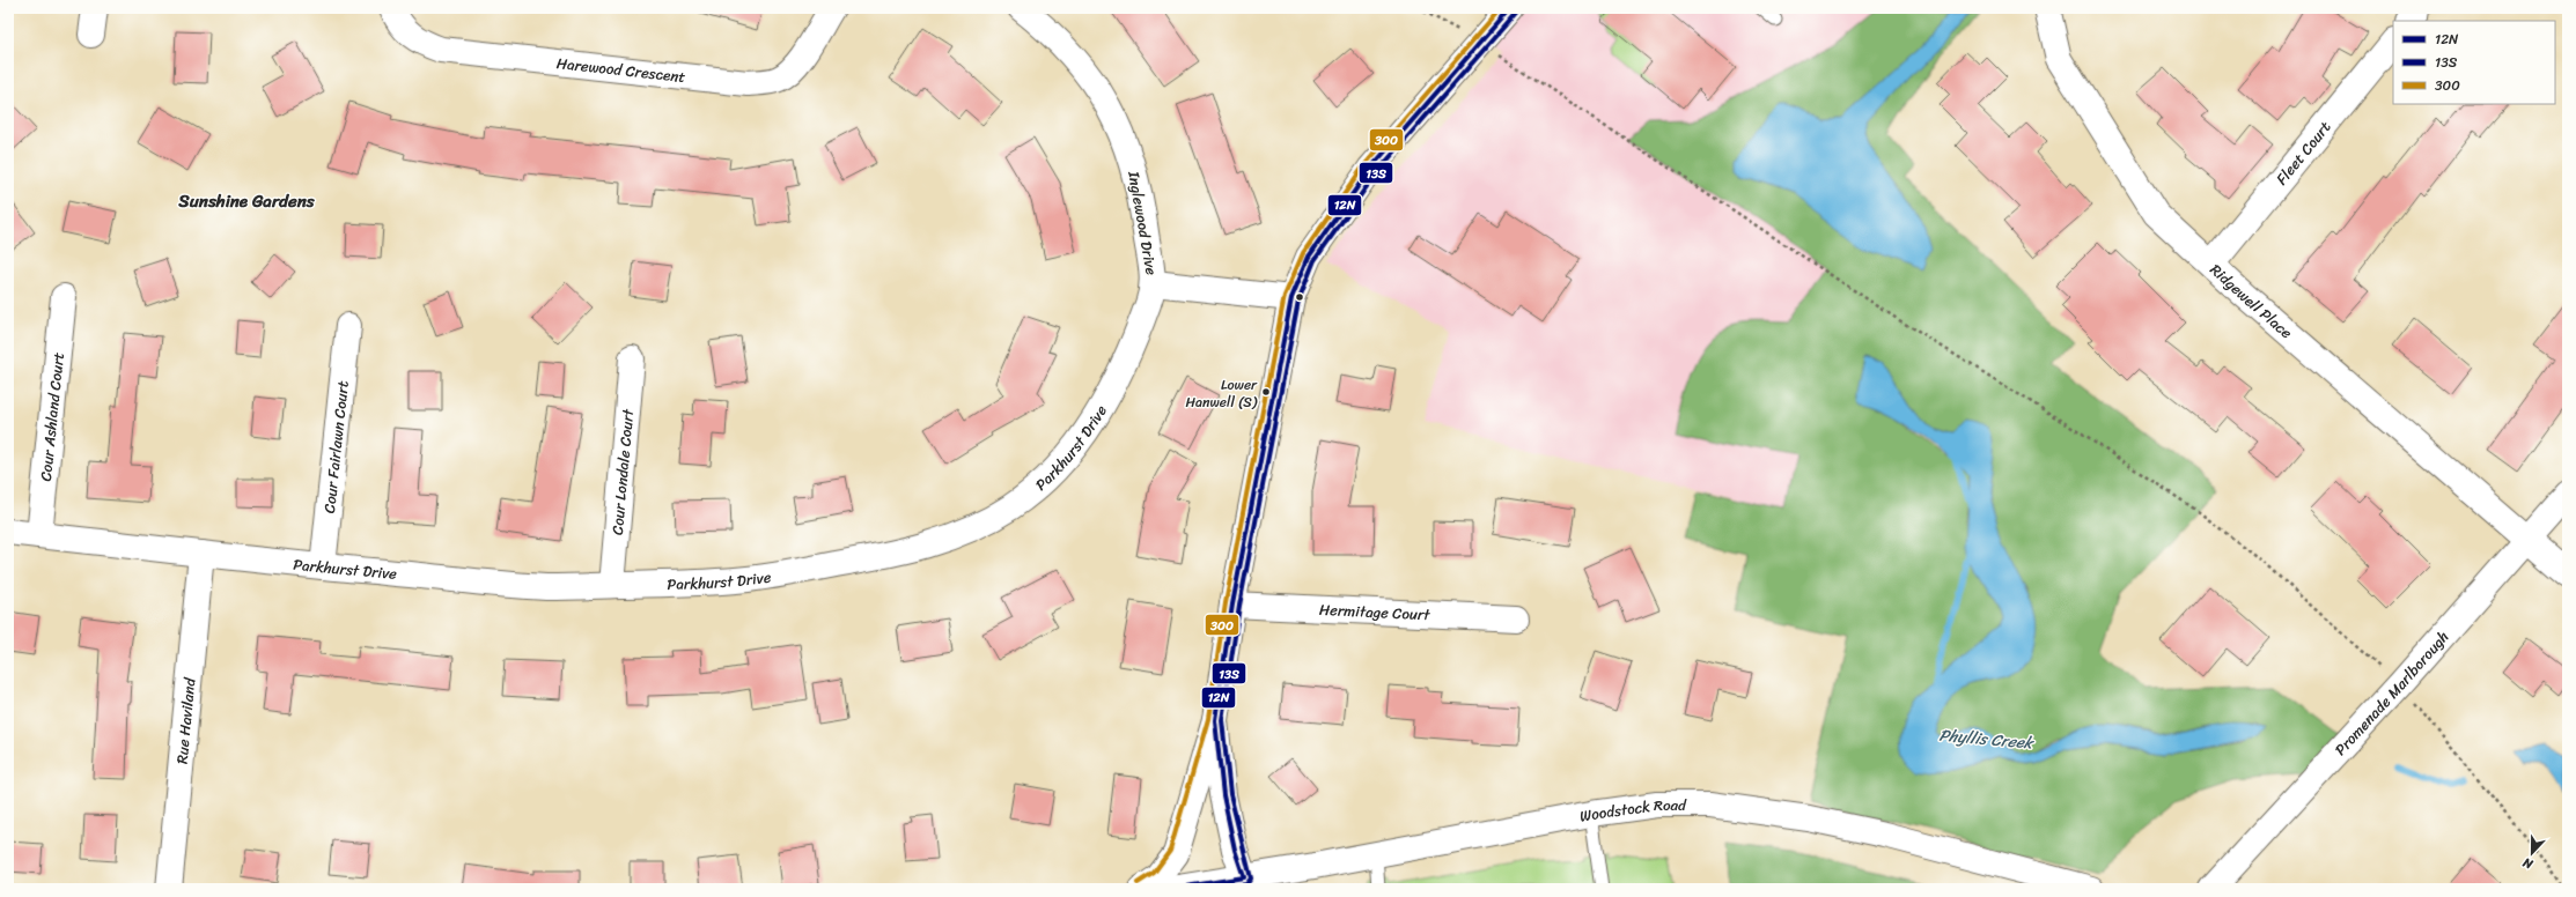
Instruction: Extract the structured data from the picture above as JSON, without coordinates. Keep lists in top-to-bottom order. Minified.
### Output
{"streets":{"street":["Harewood Crescent","Fleet Court","Inglewood Drive","Ridgewell Place","Cour Ashland Court","Cour Fairlawn Court","Parkhurst Drive","Cour Londale Court","Hermitage Court","Promenade Marlborough","Rue Haviland","Woodstock Road"]},"crossings":[["Fleet Court","Ridgewell Place"],["Inglewood Drive","Parkhurst Drive"],["Ridgewell Place","Promenade Marlborough"],["Cour Ashland Court","Parkhurst Drive"],["Cour Fairlawn Court","Parkhurst Drive"],["Parkhurst Drive","Cour Londale Court"],["Parkhurst Drive","Rue Haviland"]],"districts":["Sunshine Gardens"],"water":["Phyllis Creek"],"places":["Lower Hanwell (S)"],"lines":["transit line 12N","transit line 300","transit line 13S"],"legend":["12N","13S","300"],"north":"bottom"}
